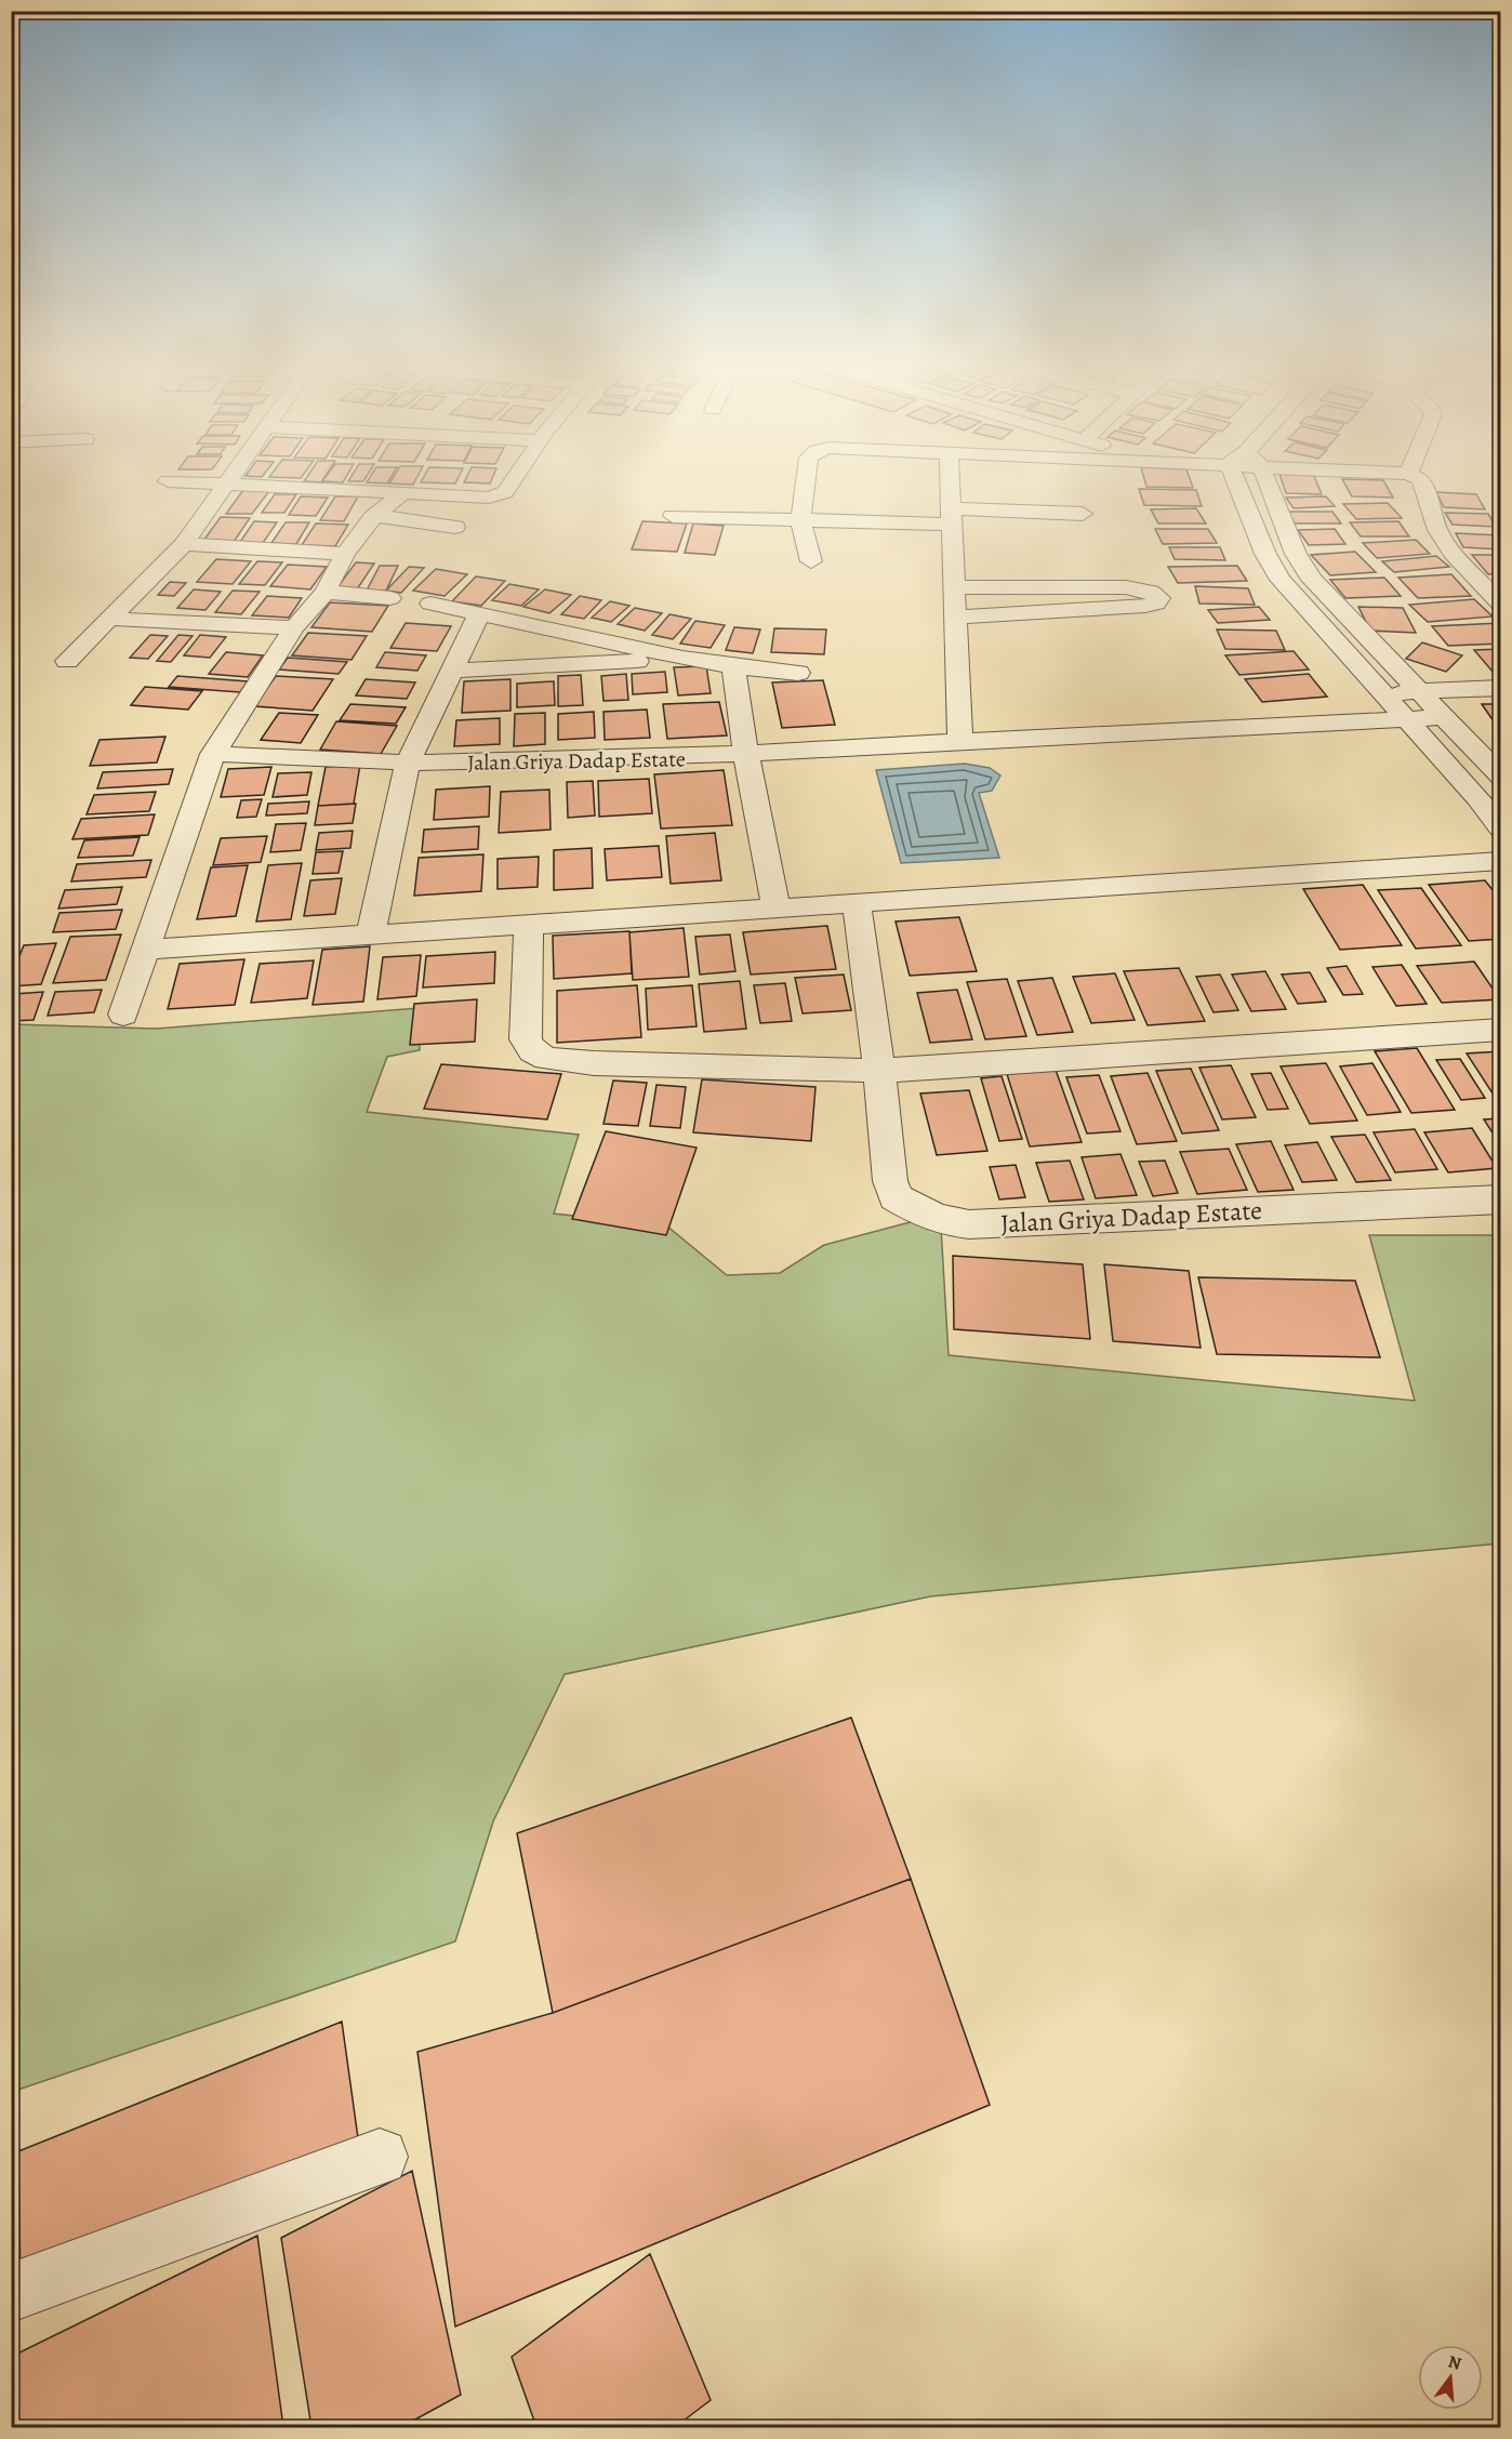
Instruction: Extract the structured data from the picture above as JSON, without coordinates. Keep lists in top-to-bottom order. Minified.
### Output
{"streets":{"street":["Jalan Griya Dadap Estate"]},"north":"top"}
